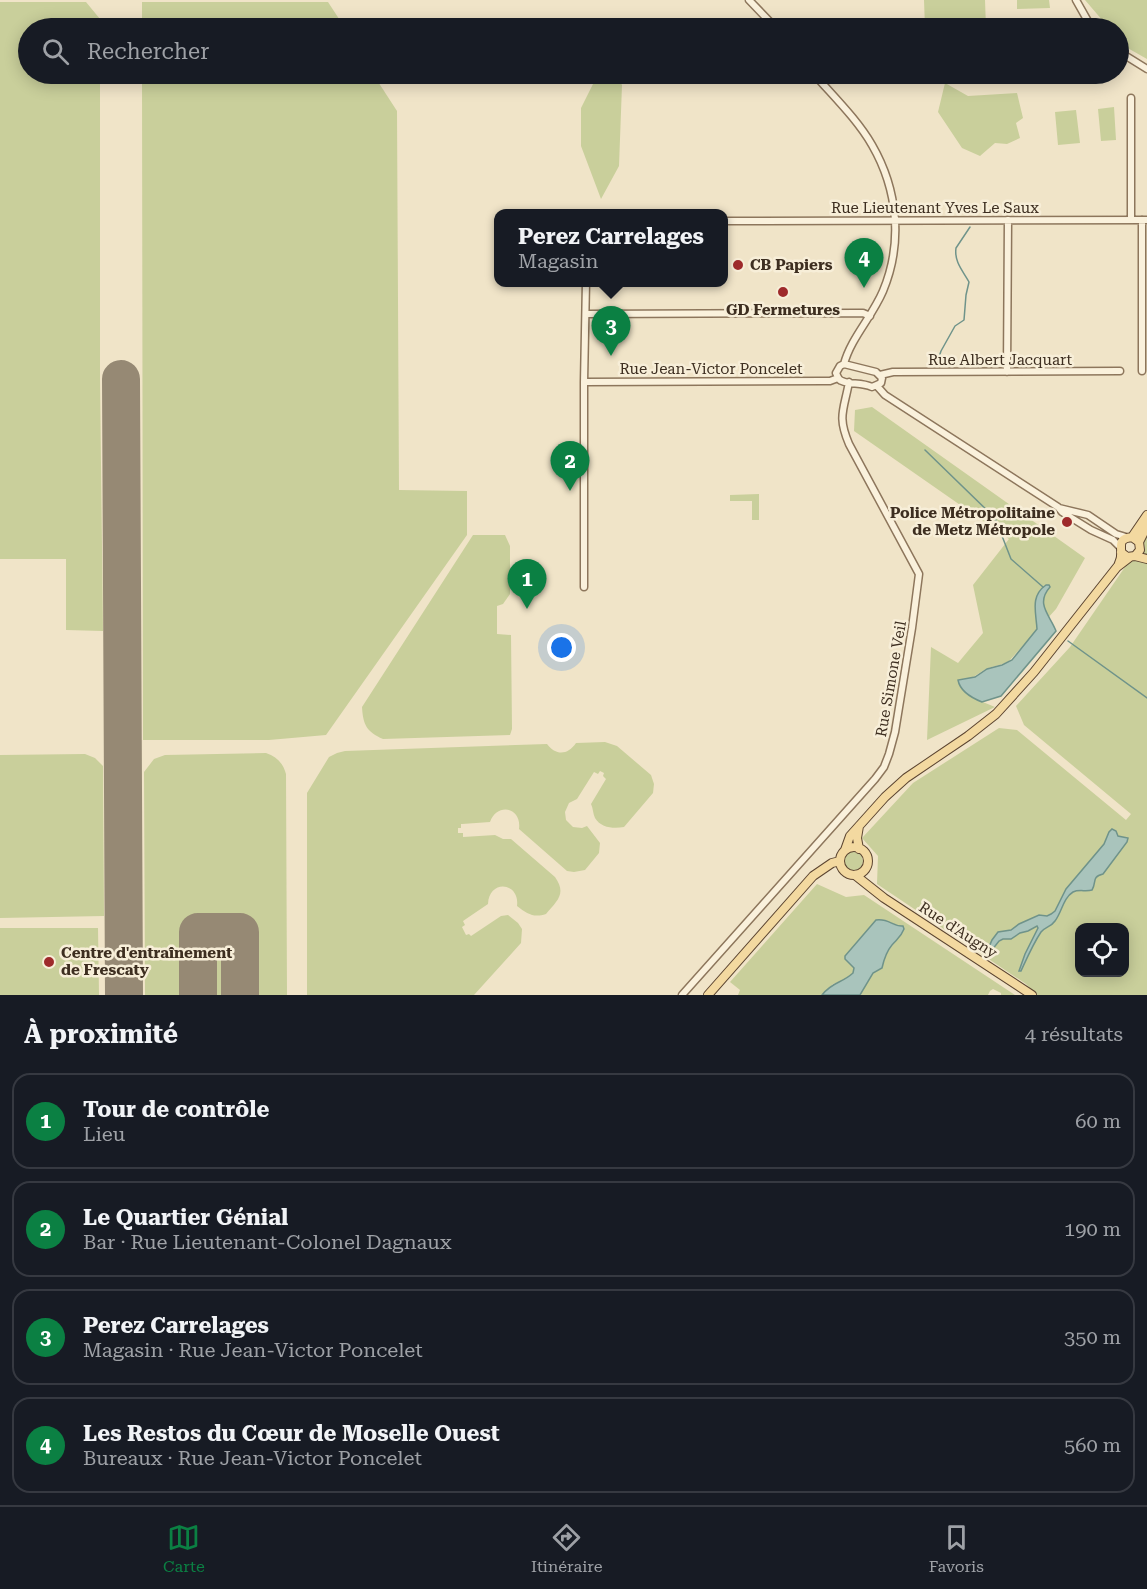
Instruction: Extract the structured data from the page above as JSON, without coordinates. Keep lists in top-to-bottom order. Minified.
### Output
{"streets":{"main road":["Rue d'Augny"],"street":["Rue Lieutenant Yves Le Saux","Rue Albert Jacquart","Rue Jean-Victor Poncelet","Rue Simone Veil"]},"places":["CB Papiers","GD Fermetures","Police Métropolitaine de Metz Métropole","Centre d'entraînement de Frescaty"],"page":{"search":"Rechercher","popup":["Perez Carrelages","Magasin"],"pins":["4","3","2","1"],"heading":["À proximité","4 résultats"],"list":[{"mark":"1","name":"Tour de contrôle","note":"Lieu","value":"60 m"},{"mark":"2","name":"Le Quartier Génial","note":"Bar · Rue Lieutenant-Colonel Dagnaux","value":"190 m"},{"mark":"3","name":"Perez Carrelages","note":"Magasin · Rue Jean-Victor Poncelet","value":"350 m"},{"mark":"4","name":"Les Restos du Cœur de Moselle Ouest","note":"Bureaux · Rue Jean-Victor Poncelet","value":"560 m"}],"nav":["Carte","Itinéraire","Favoris"]}}
